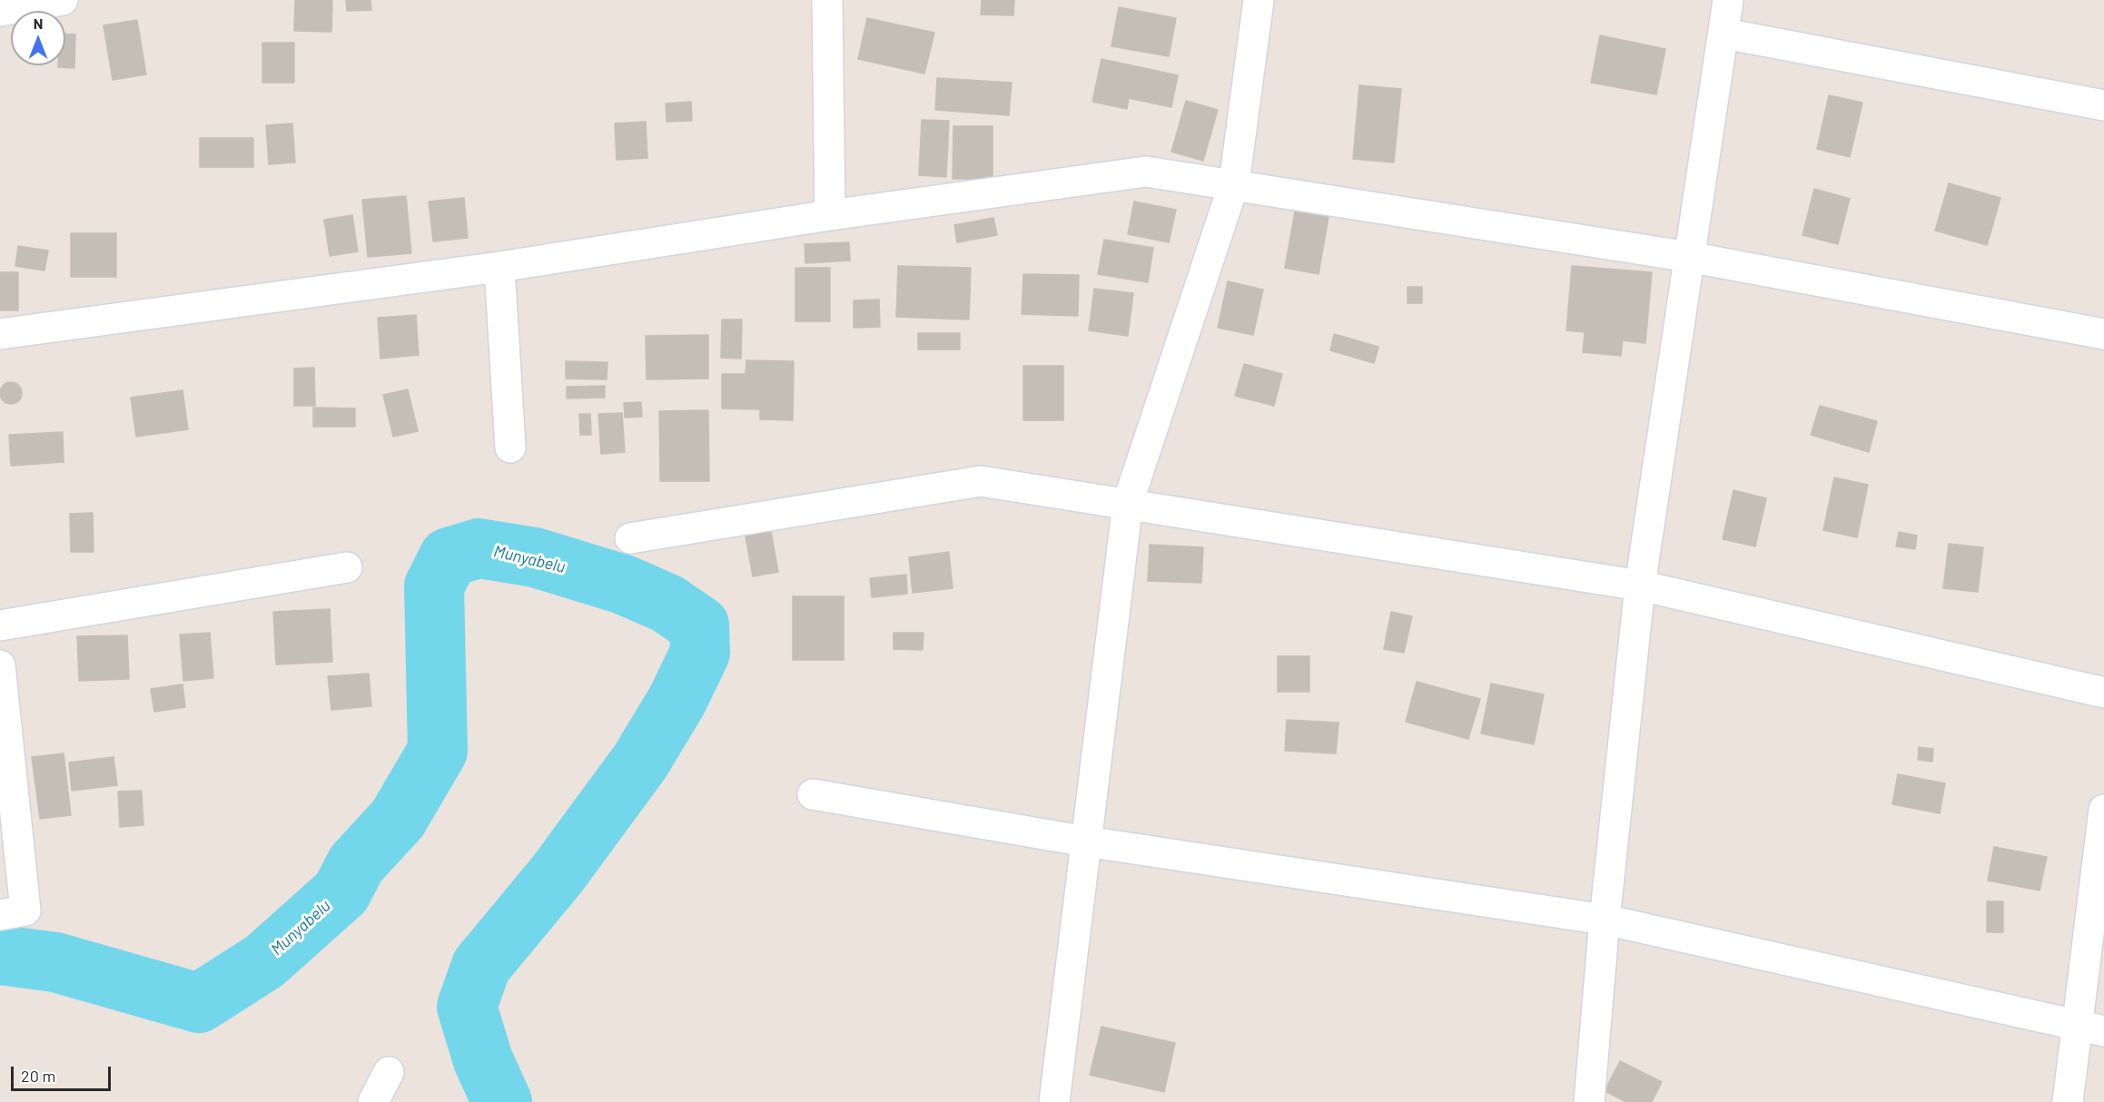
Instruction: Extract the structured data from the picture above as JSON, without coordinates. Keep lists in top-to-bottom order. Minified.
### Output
{"water":["Munyabelu"],"scale_bar":"20 m","north":"top"}
